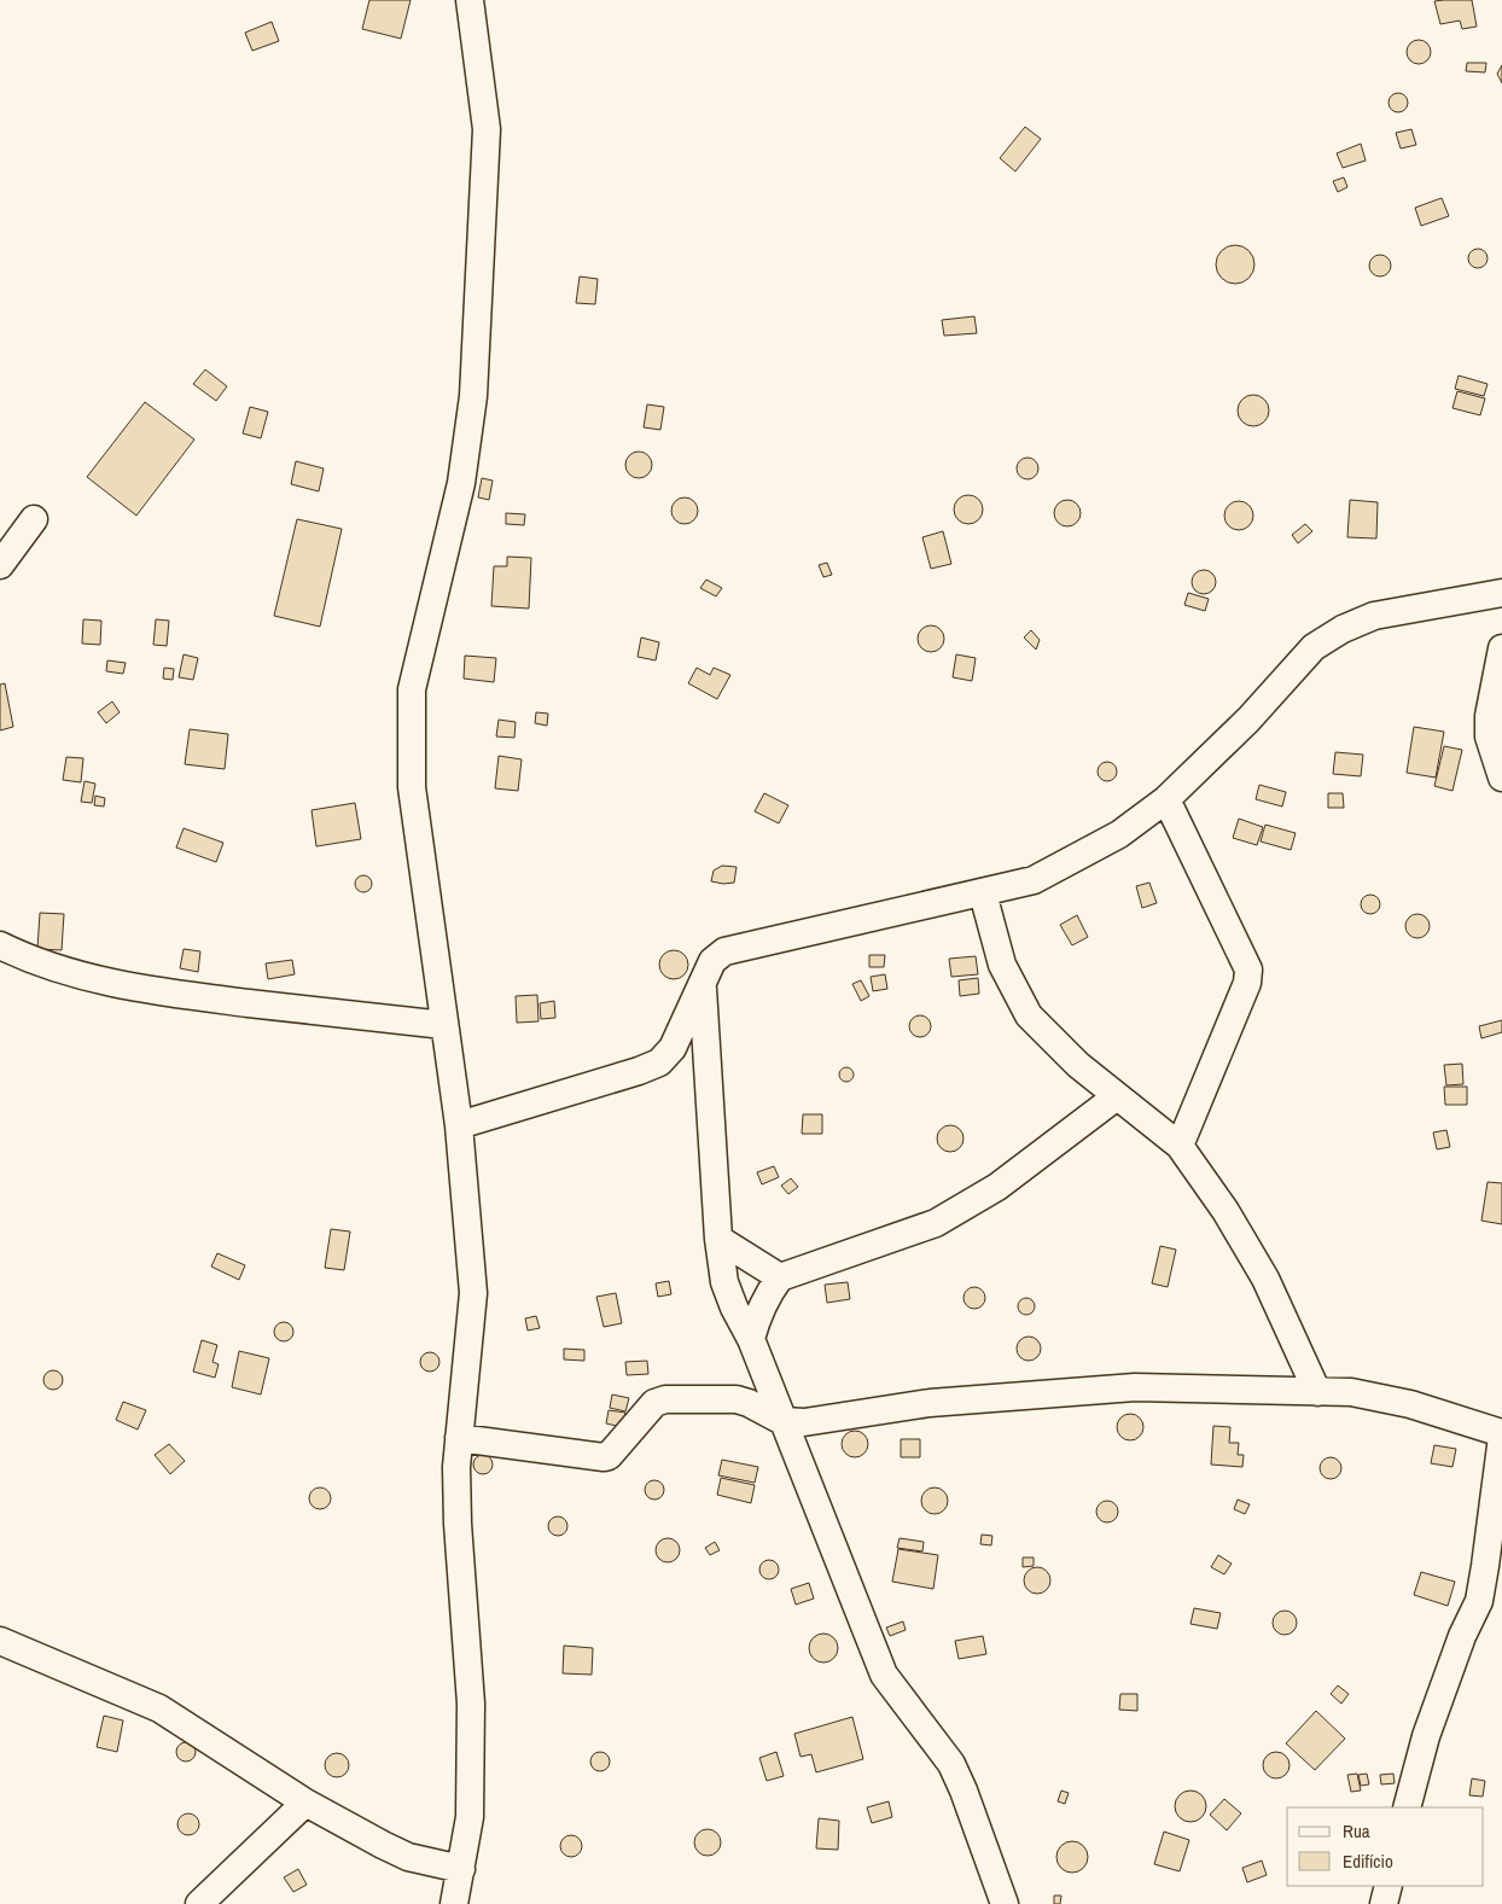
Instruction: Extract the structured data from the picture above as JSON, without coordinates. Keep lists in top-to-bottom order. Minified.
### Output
{"legend":["Rua","Edifício"]}
